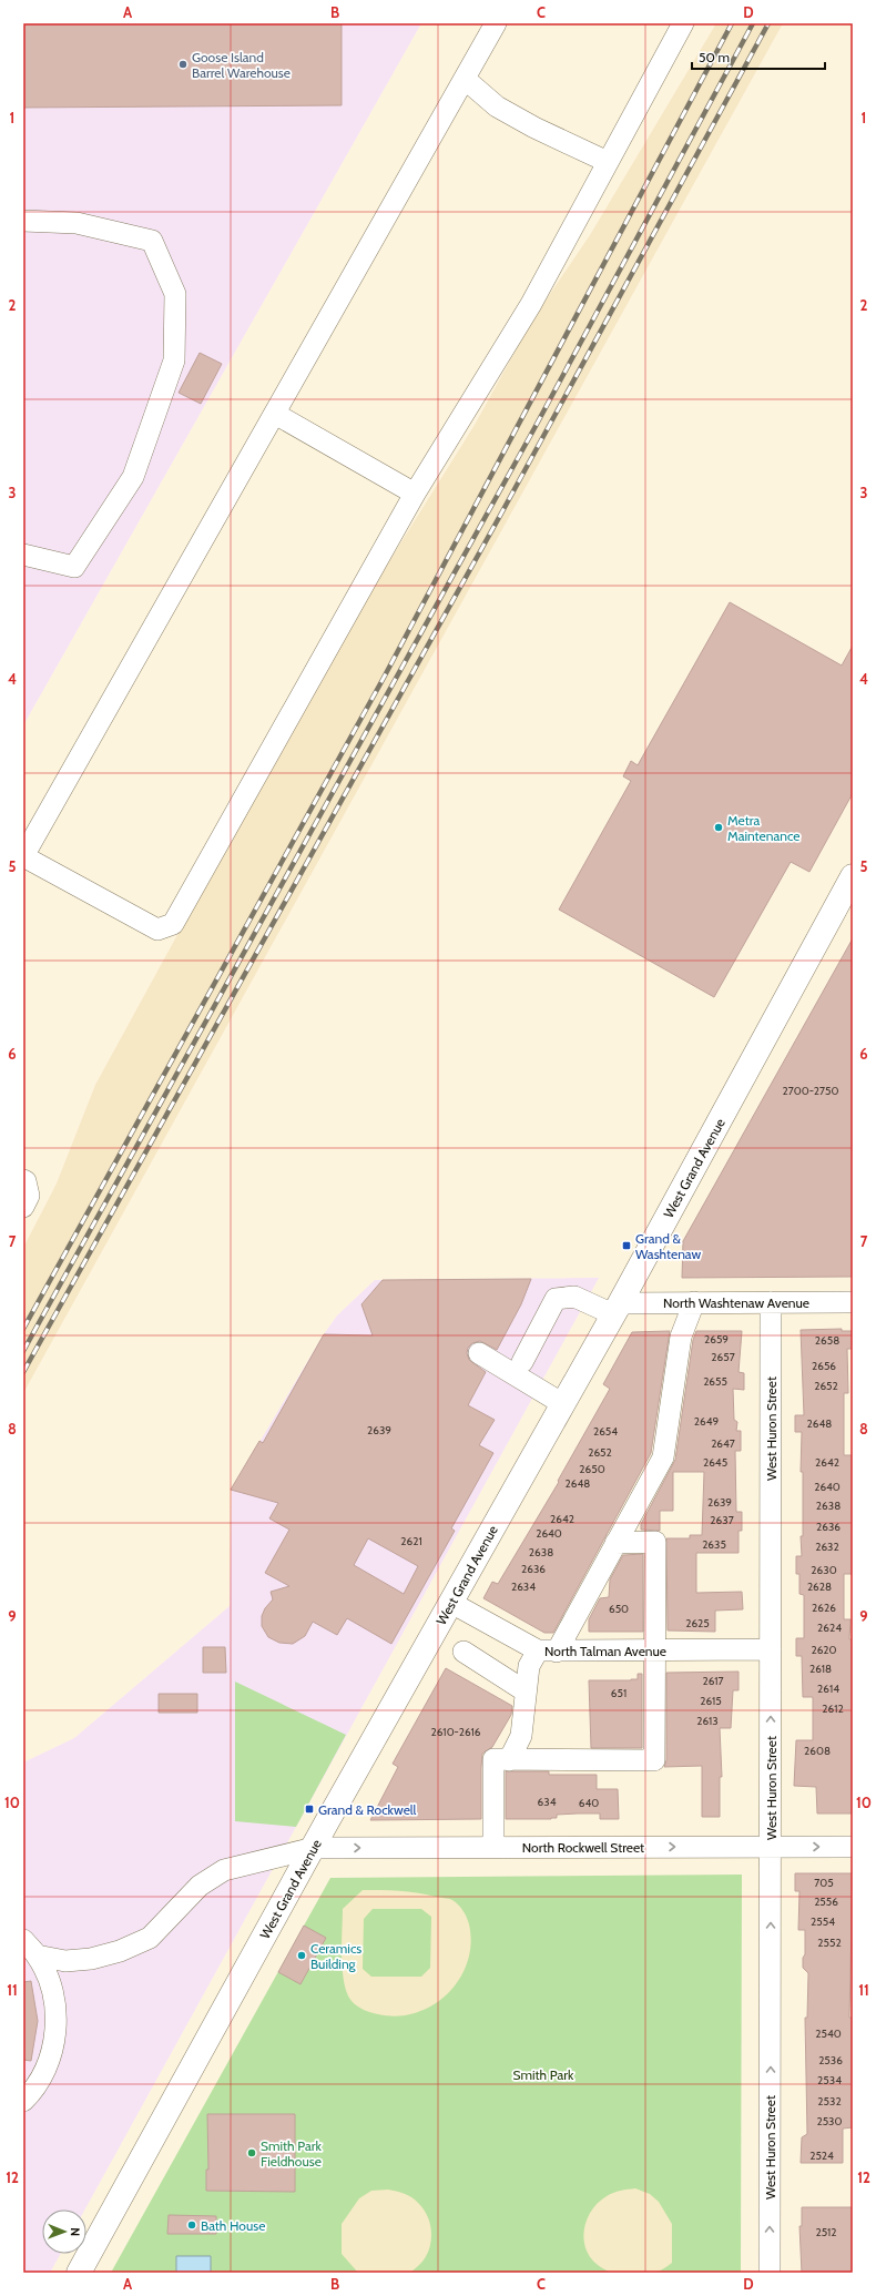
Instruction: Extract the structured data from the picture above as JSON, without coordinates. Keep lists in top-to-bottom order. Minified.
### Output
{"streets":{"main road":["West Grand Avenue"],"street":["North Washtenaw Avenue","West Huron Street","North Talman Avenue","North Rockwell Street"]},"crossings":[["West Grand Avenue","North Washtenaw Avenue"],["West Grand Avenue","North Talman Avenue"],["West Grand Avenue","North Rockwell Street"],["North Washtenaw Avenue","West Huron Street"],["West Huron Street","North Talman Avenue"],["West Huron Street","North Rockwell Street"]],"one_way":["West Huron Street","North Rockwell Street"],"parks":["Smith Park"],"places":{"other":["Goose Island Barrel Warehouse","Metra Maintenance","Ceramics Building","Smith Park Fieldhouse","Bath House"],"transit":["Grand & Washtenaw","Grand & Rockwell"]},"house_numbers":["2700-2750","2659","2658","2657","2656","2655","2652","2649","2648","2639","2654","2647","2652","2645","2642","2650","2648","2640","2639","2638","2642","2637","2636","2640","2621","2635","2632","2638","2636","2630","2634","2628","2626","650","2625","2624","2620","2618","2617","2614","651","2615","2612","2613","2610-2616","2608","634","640","705","2556","2554","2552","2540","2536","2534","2532","2530","2524","2512"],"scale_bar":"50 m","north":"right","grid":{"columns":["A","B","C","D"],"rows":["1","2","3","4","5","6","7","8","9","10","11","12"]}}
